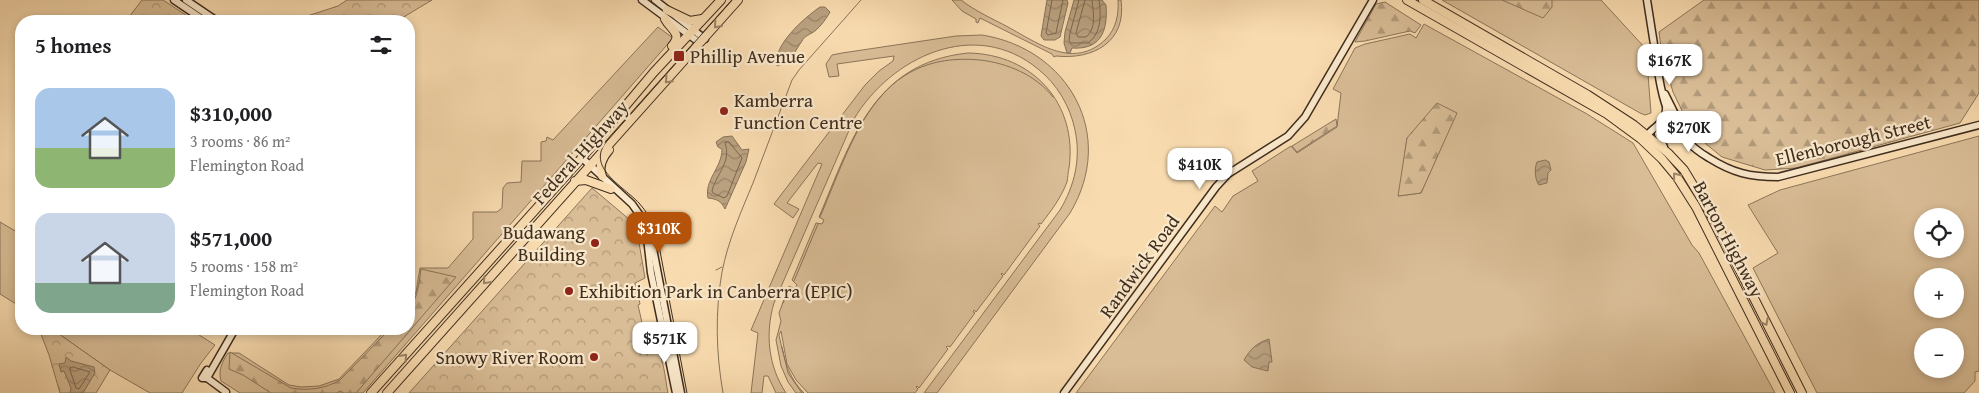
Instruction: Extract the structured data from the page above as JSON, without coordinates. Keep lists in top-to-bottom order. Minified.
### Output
{"streets":{"highway":["Federal Highway","Barton Highway"],"street":["Ellenborough Street","Randwick Road"]},"places":{"transit":["Phillip Avenue"],"other":["Kamberra Function Centre","Budawang Building","Exhibition Park in Canberra (EPIC)","Snowy River Room"]},"page":{"heading":"5 homes","price":["$167K","$270K","$410K","$310K","$571K"],"list":[{"name":"$310,000","note":"3 rooms · 86 m² · Flemington Road"},{"name":"$571,000","note":"5 rooms · 158 m² · Flemington Road"}],"map_buttons":["+","−"]}}
